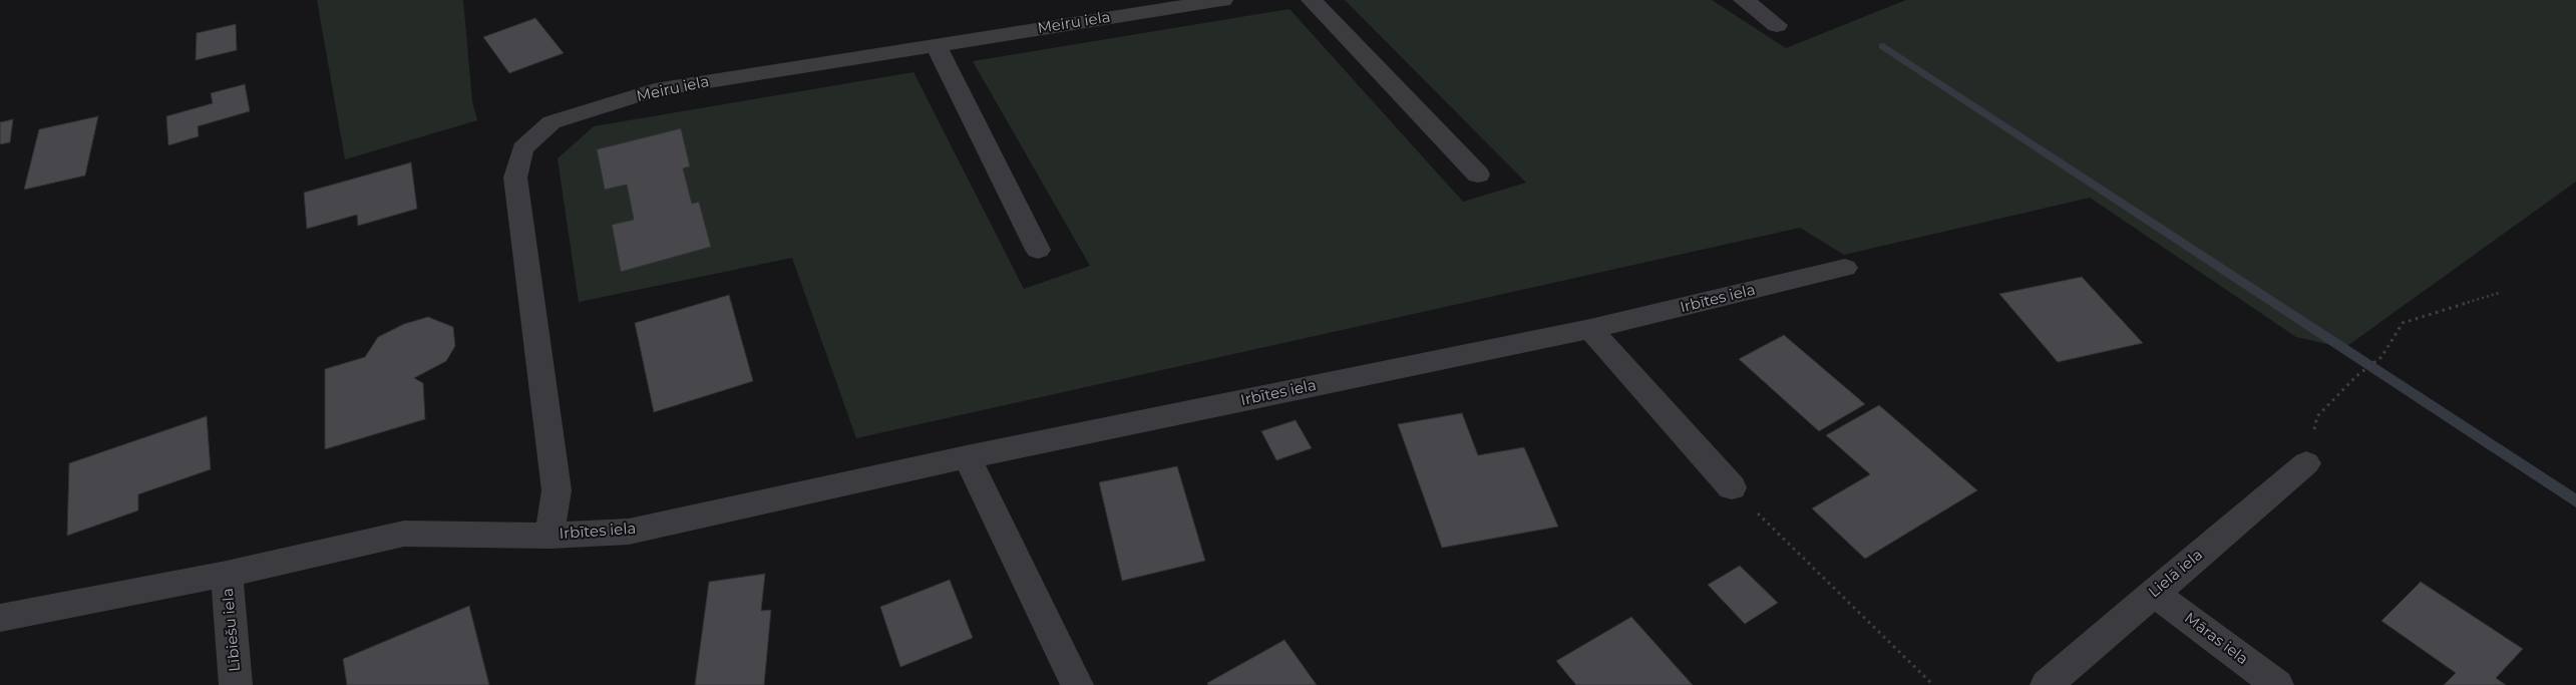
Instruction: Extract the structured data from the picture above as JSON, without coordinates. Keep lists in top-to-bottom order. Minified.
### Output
{"streets":{"street":["Meiru iela","Irbītes iela","Lielā iela","Lībiešu iela","Māras iela"]},"crossings":[["Meiru iela","Irbītes iela"],["Irbītes iela","Lībiešu iela"],["Lielā iela","Māras iela"]]}
